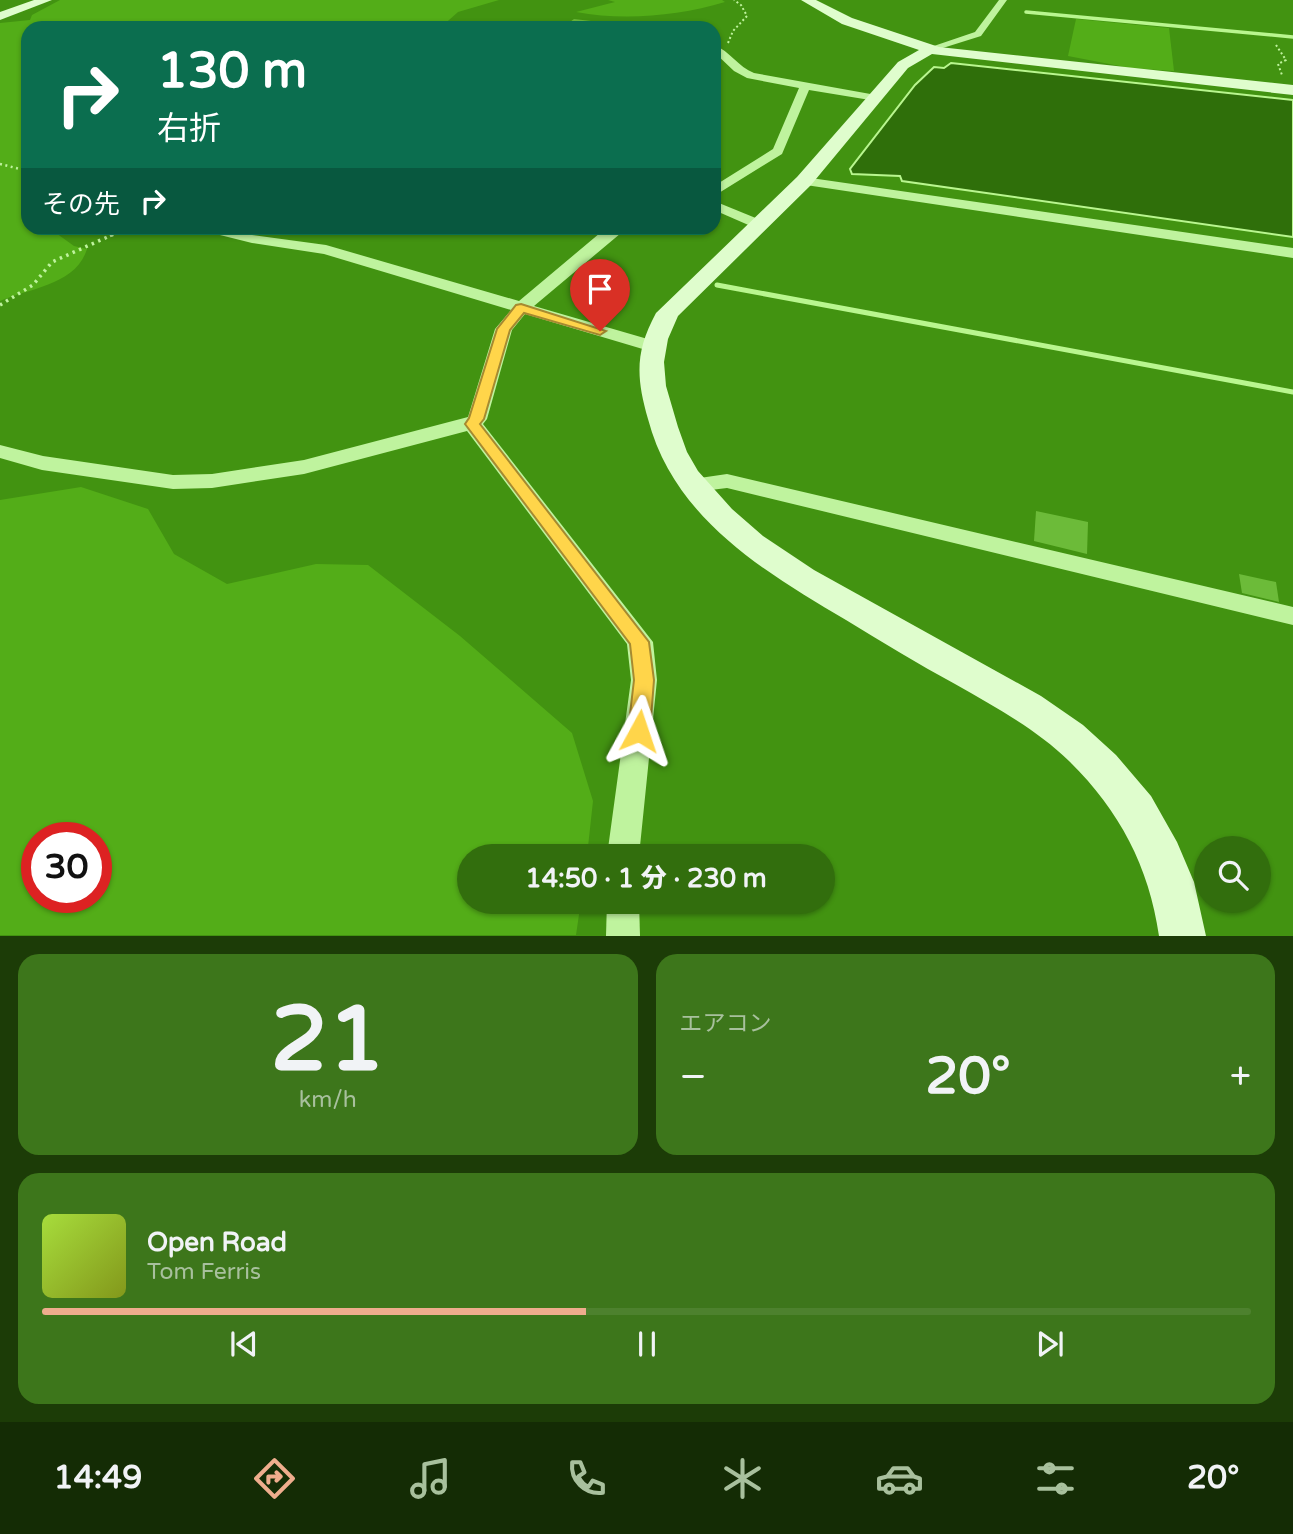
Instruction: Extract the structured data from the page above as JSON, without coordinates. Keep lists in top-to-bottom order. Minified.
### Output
{"page":{"turn":["130 m","右折"],"then":"その先","limit":"30","trip":"14:50 · 1 分 · 230 m","tile":[["21","km/h"],"エアコン"],"heat":["−","20°","+"],"song":["Open Road","Tom Ferris"],"tabs":["14:49","20°"]}}
